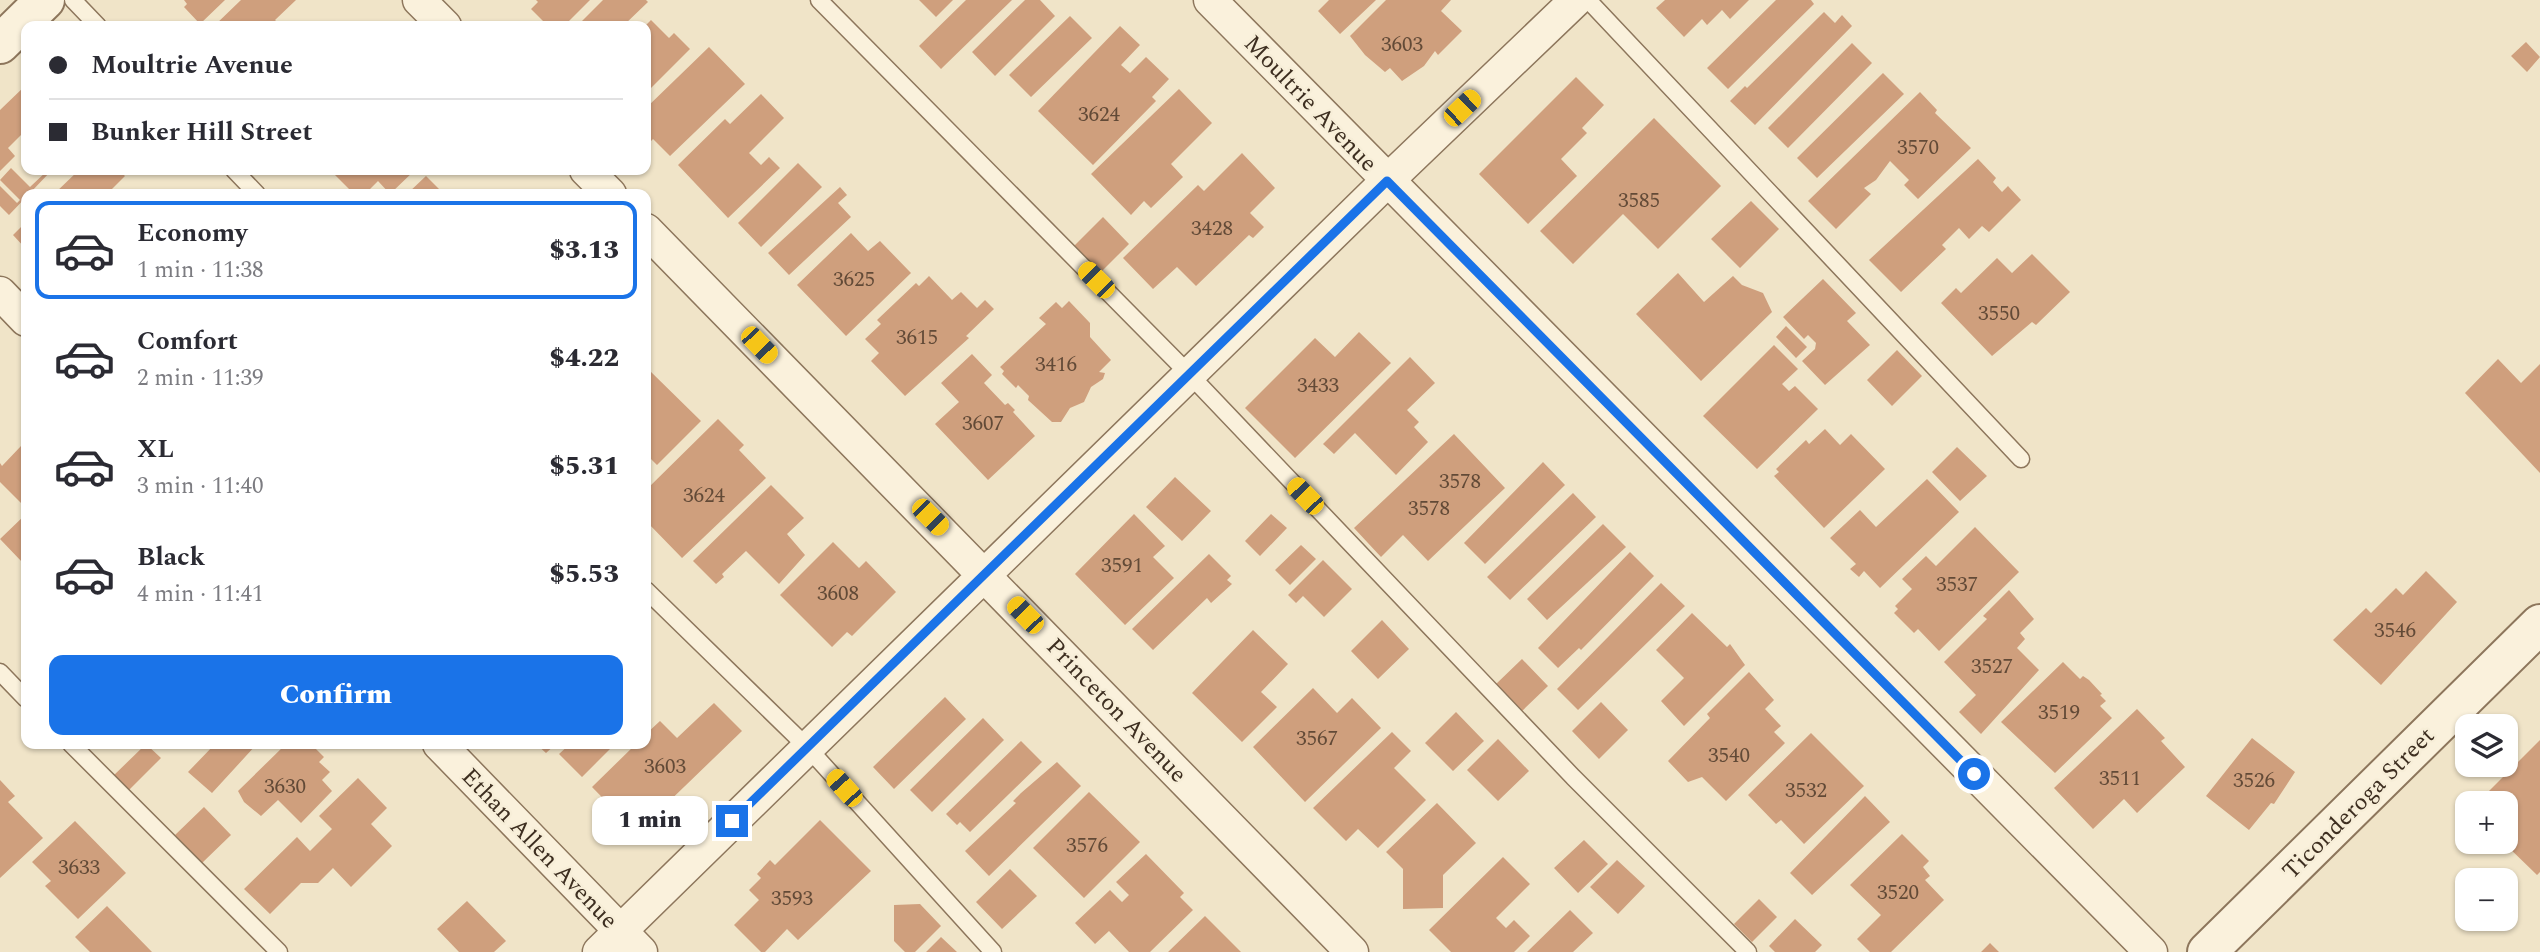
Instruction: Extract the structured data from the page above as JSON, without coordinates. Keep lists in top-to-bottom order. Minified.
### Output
{"streets":{"street":["Moultrie Avenue","Princeton Avenue","Ticonderoga Street","Ethan Allen Avenue"]},"house_numbers":["3603","3624","3570","3585","3428","3625","3550","3615","3416","3433","3607","3578","3624","3578","3591","3537","3608","3546","3527","3519","3567","3540","3603","3511","3526","3630","3532","3576","3633","3520","3593"],"page":{"banner":["Moultrie Avenue","Bunker Hill Street"],"list":[{"name":"Economy","note":"1 min · 11:38","value":"$3.13"},{"name":"Comfort","note":"2 min · 11:39","value":"$4.22"},{"name":"XL","note":"3 min · 11:40","value":"$5.31"},{"name":"Black","note":"4 min · 11:41","value":"$5.53"}],"buttons":"Confirm","map_buttons":["+","−"],"bubble":"1 min"}}
